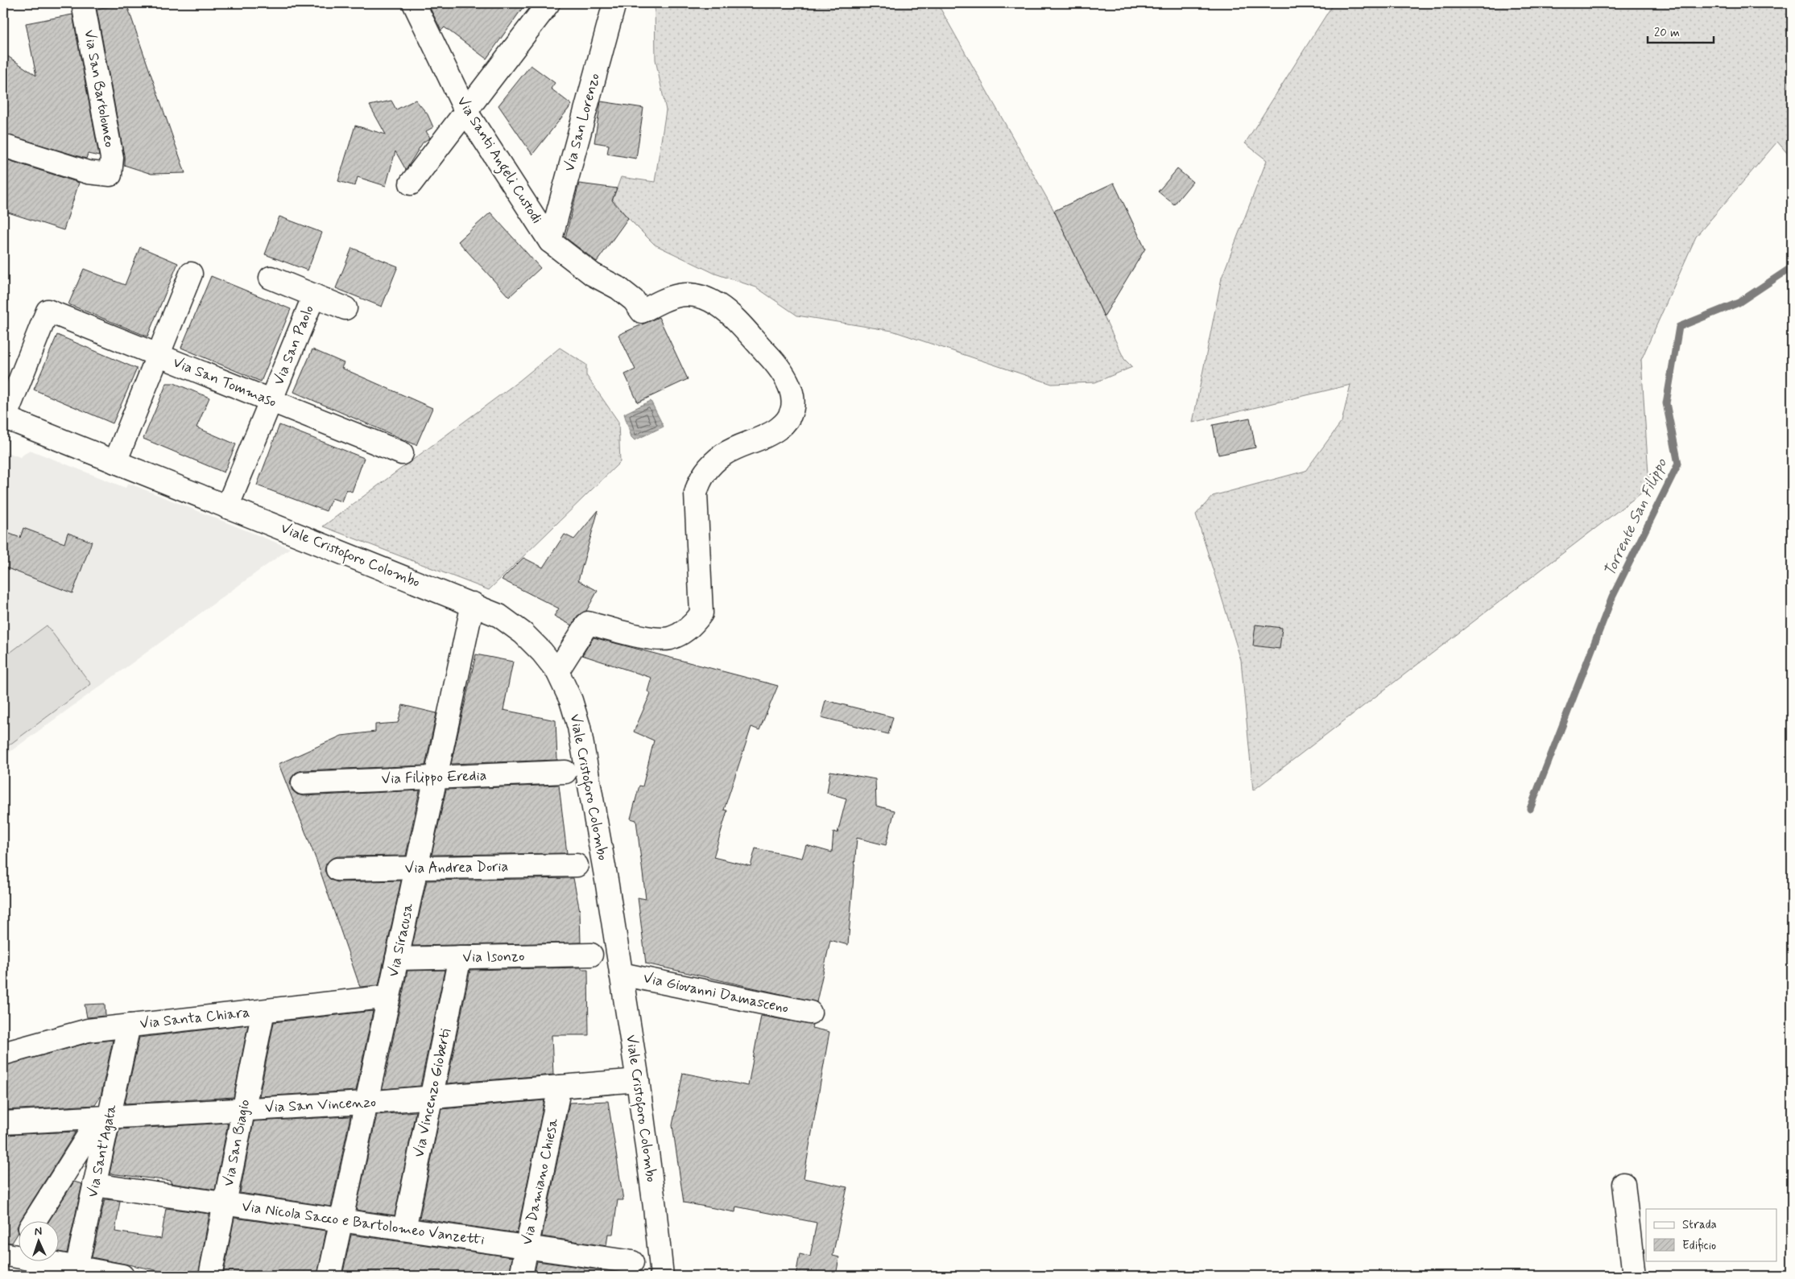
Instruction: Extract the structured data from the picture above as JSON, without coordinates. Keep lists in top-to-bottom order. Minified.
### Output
{"streets":{"street":["Via San Bartolomeo","Via San Lorenzo","Via Santi Angeli Custodi","Via San Paolo","Via San Tommaso","Viale Cristoforo Colombo","Via Filippo Eredia","Via Andrea Doria","Via Siracusa","Via Isonzo","Via Giovanni Damasceno","Via Santa Chiara","Via Vincenzo Gioberti","Via San Vincenzo","Via San Biagio","Via Sant'Agata","Via Damiano Chiesa","Via Nicola Sacco e Bartolomeo Vanzetti"]},"crossings":[["Via San Lorenzo","Via Santi Angeli Custodi"],["Via Santi Angeli Custodi","Viale Cristoforo Colombo"],["Via San Paolo","Via San Tommaso"],["Via San Paolo","Viale Cristoforo Colombo"],["Via San Tommaso","Viale Cristoforo Colombo"],["Viale Cristoforo Colombo","Via Siracusa"],["Viale Cristoforo Colombo","Via Giovanni Damasceno"],["Viale Cristoforo Colombo","Via San Vincenzo"],["Via Filippo Eredia","Via Siracusa"],["Via Andrea Doria","Via Siracusa"],["Via Siracusa","Via Isonzo"],["Via Siracusa","Via Santa Chiara"],["Via Siracusa","Via San Vincenzo"],["Via Siracusa","Via Nicola Sacco e Bartolomeo Vanzetti"],["Via Isonzo","Via Vincenzo Gioberti"],["Via Santa Chiara","Via San Biagio"],["Via Santa Chiara","Via Sant'Agata"],["Via Vincenzo Gioberti","Via San Vincenzo"],["Via Vincenzo Gioberti","Via Nicola Sacco e Bartolomeo Vanzetti"],["Via San Vincenzo","Via San Biagio"],["Via San Vincenzo","Via Sant'Agata"],["Via San Vincenzo","Via Damiano Chiesa"],["Via San Biagio","Via Nicola Sacco e Bartolomeo Vanzetti"],["Via Sant'Agata","Via Nicola Sacco e Bartolomeo Vanzetti"],["Via Damiano Chiesa","Via Nicola Sacco e Bartolomeo Vanzetti"]],"water":["Torrente San Filippo"],"legend":["Strada","Edificio"],"scale_bar":"20 m","north":"top"}
